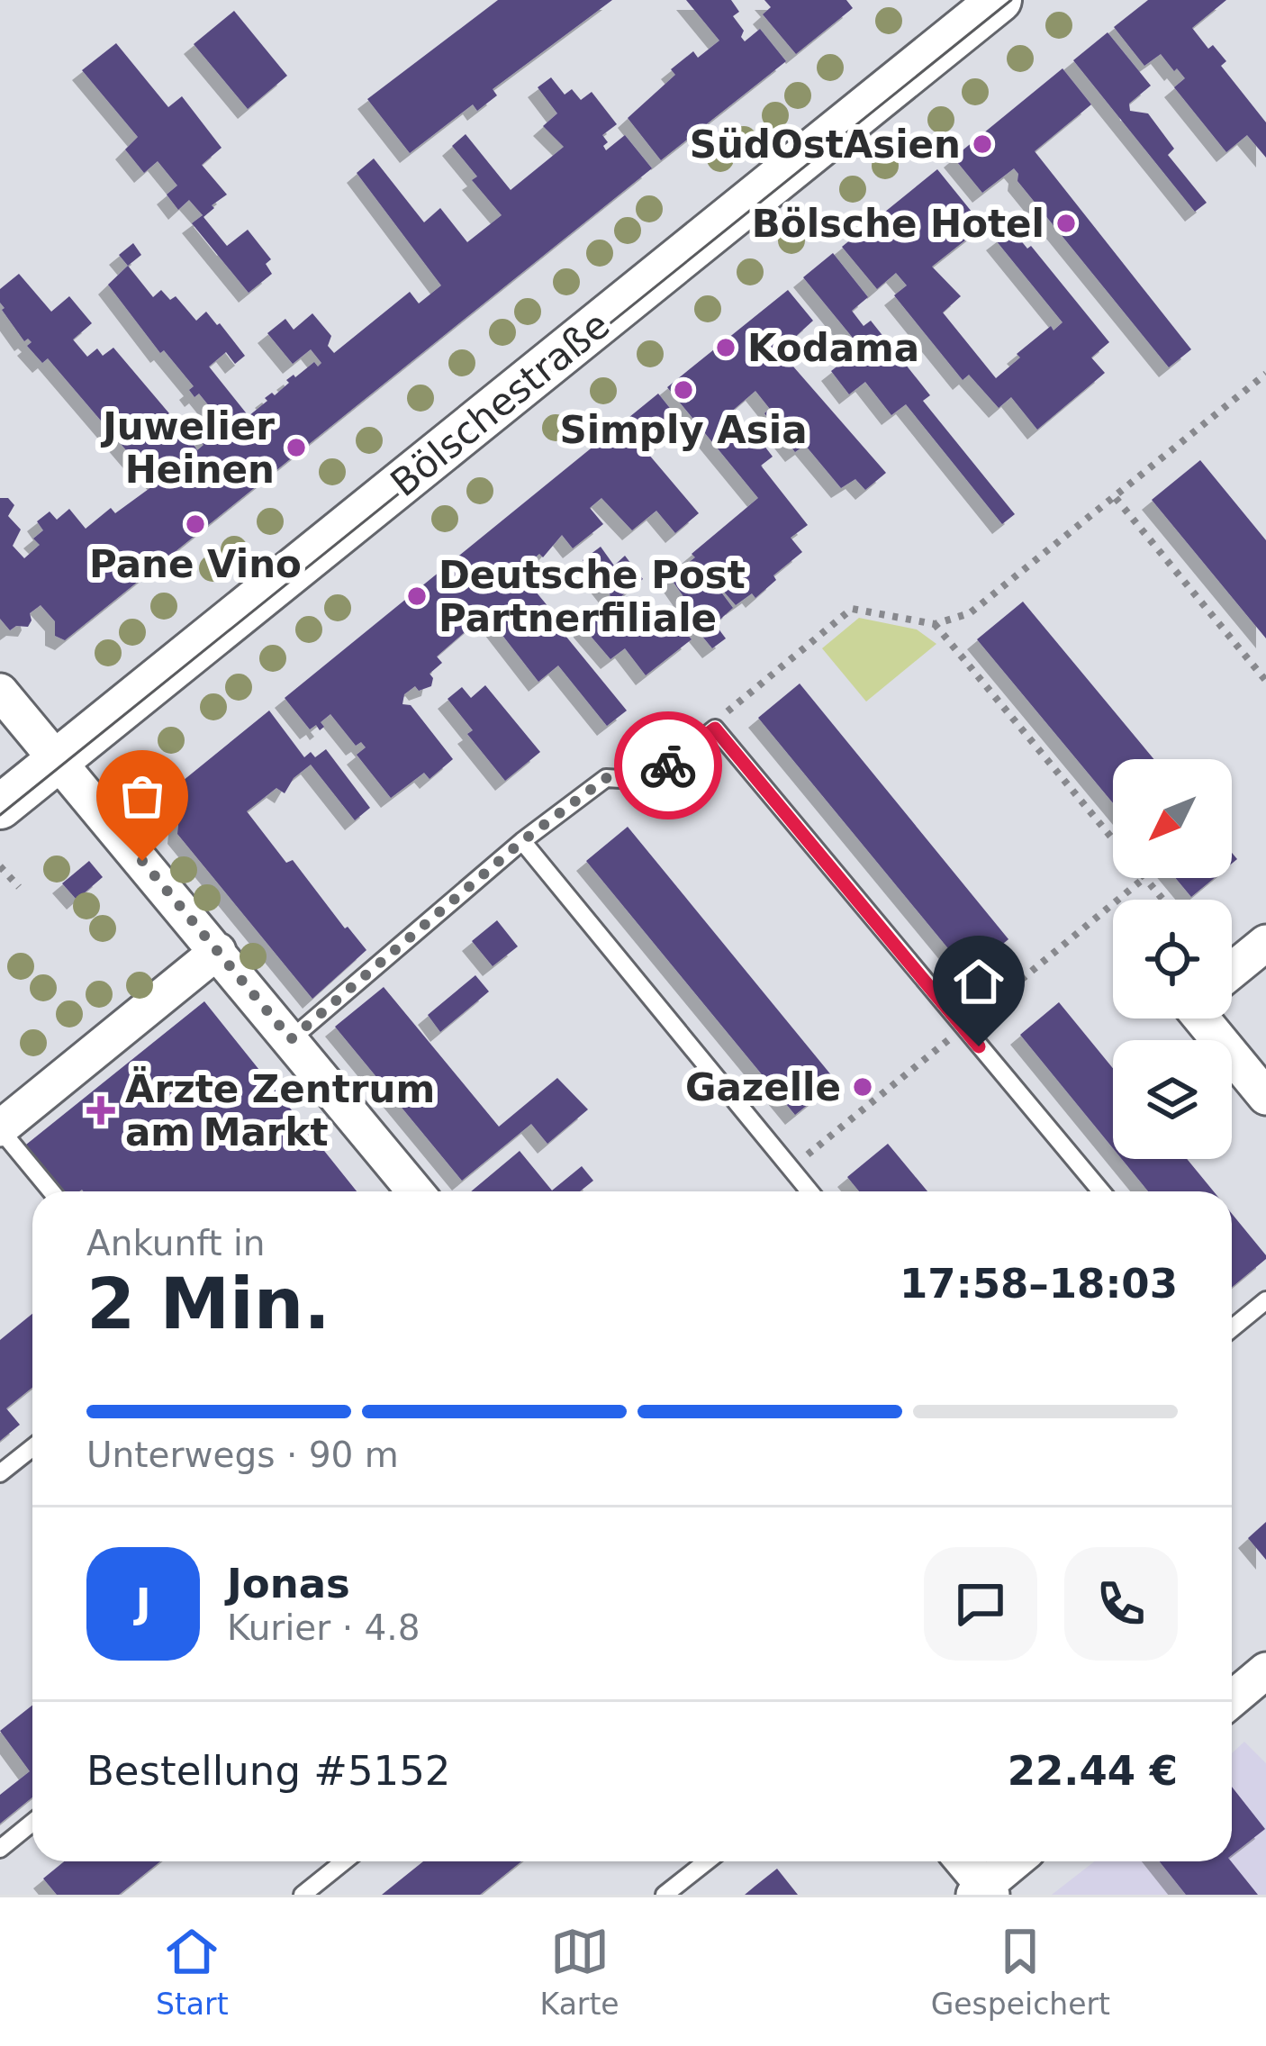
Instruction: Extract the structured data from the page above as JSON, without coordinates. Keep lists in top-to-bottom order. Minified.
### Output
{"streets":{"street":["Bölschestraße"]},"places":{"other":["SüdOstAsien","Bölsche Hotel","Kodama","Simply Asia","Juwelier Heinen","Pane Vino","Deutsche Post Partnerfiliale","Gazelle"],"health":["Ärzte Zentrum am Markt"]},"north":"bottom left","page":{"heading":["2 Min.","Ankunft in","17:58–18:03"],"panel":["Jonas","Kurier · 4.8","Bestellung #5152","22.44 €"],"bar":"Unterwegs · 90 m","round":"J","tabs":["Start","Karte","Gespeichert"]}}
